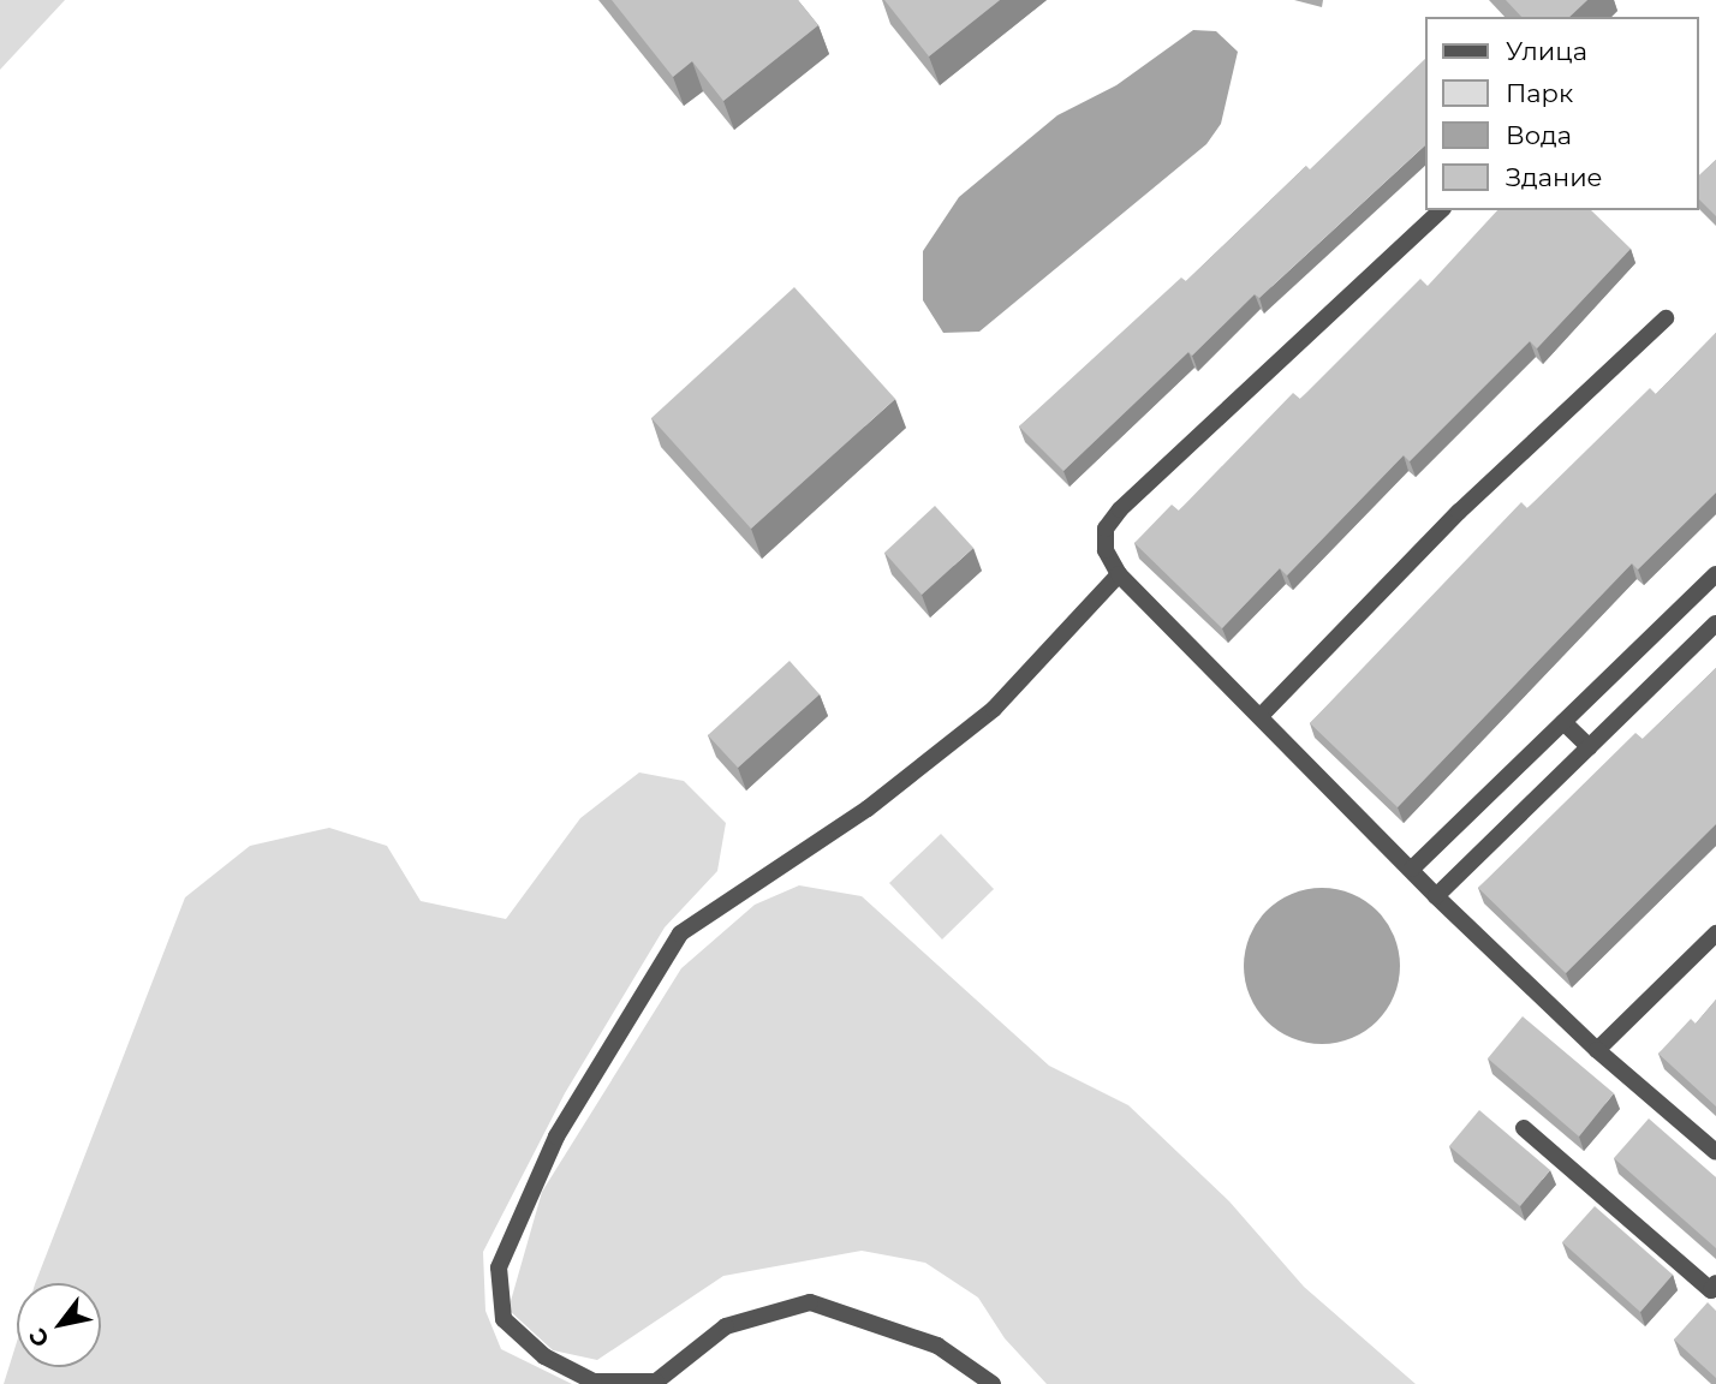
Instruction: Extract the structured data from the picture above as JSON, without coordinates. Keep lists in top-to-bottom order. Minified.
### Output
{"legend":["Улица","Парк","Вода","Здание"],"north":"bottom left"}
